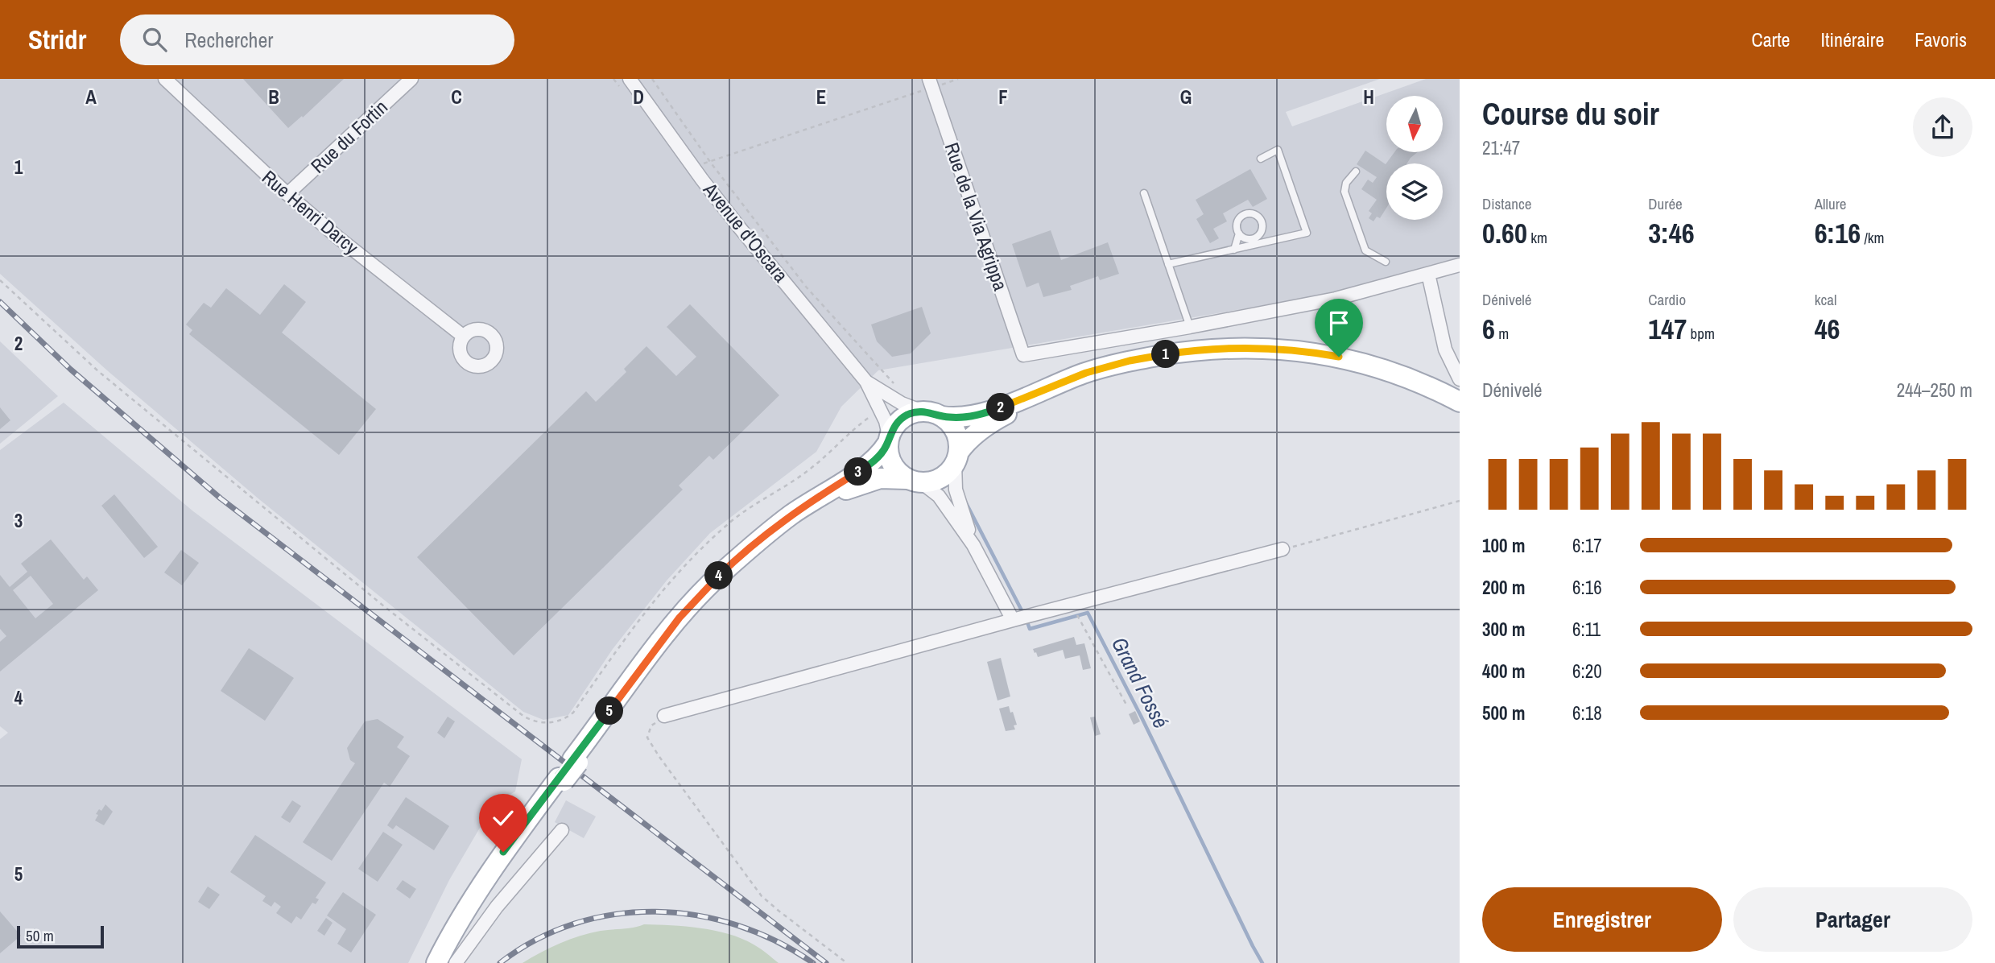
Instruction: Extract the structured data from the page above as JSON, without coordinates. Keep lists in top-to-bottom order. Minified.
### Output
{"streets":{"street":["Rue du Fortin","Rue Henri Darcy","Rue de la Via Agrippa","Avenue d'Oscara"]},"crossings":[["Rue du Fortin","Rue Henri Darcy"]],"water":["Grand Fossé"],"scale_bar":"50 m","north":"bottom","page":{"header":"Stridr","search":"Rechercher","nav":["Carte","Itinéraire","Favoris"],"heading":["Course du soir","21:47"],"stats":[["Distance","0.60 km"],["Durée","3:46"],["Allure","6:16 /km"],["Dénivelé","6 m"],["Cardio","147 bpm"],["kcal","46"]],"pins":["1","2","3","4","5"],"chart":["Dénivelé","244–250 m"],"list":[{"name":"100 m","note":"6:17"},{"name":"200 m","note":"6:16"},{"name":"300 m","note":"6:11"},{"name":"400 m","note":"6:20"},{"name":"500 m","note":"6:18"}],"buttons":["Enregistrer","Partager"],"scale":"50 m"},"grid":{"columns":["A","B","C","D","E","F","G","H"],"rows":["1","2","3","4","5"]}}
